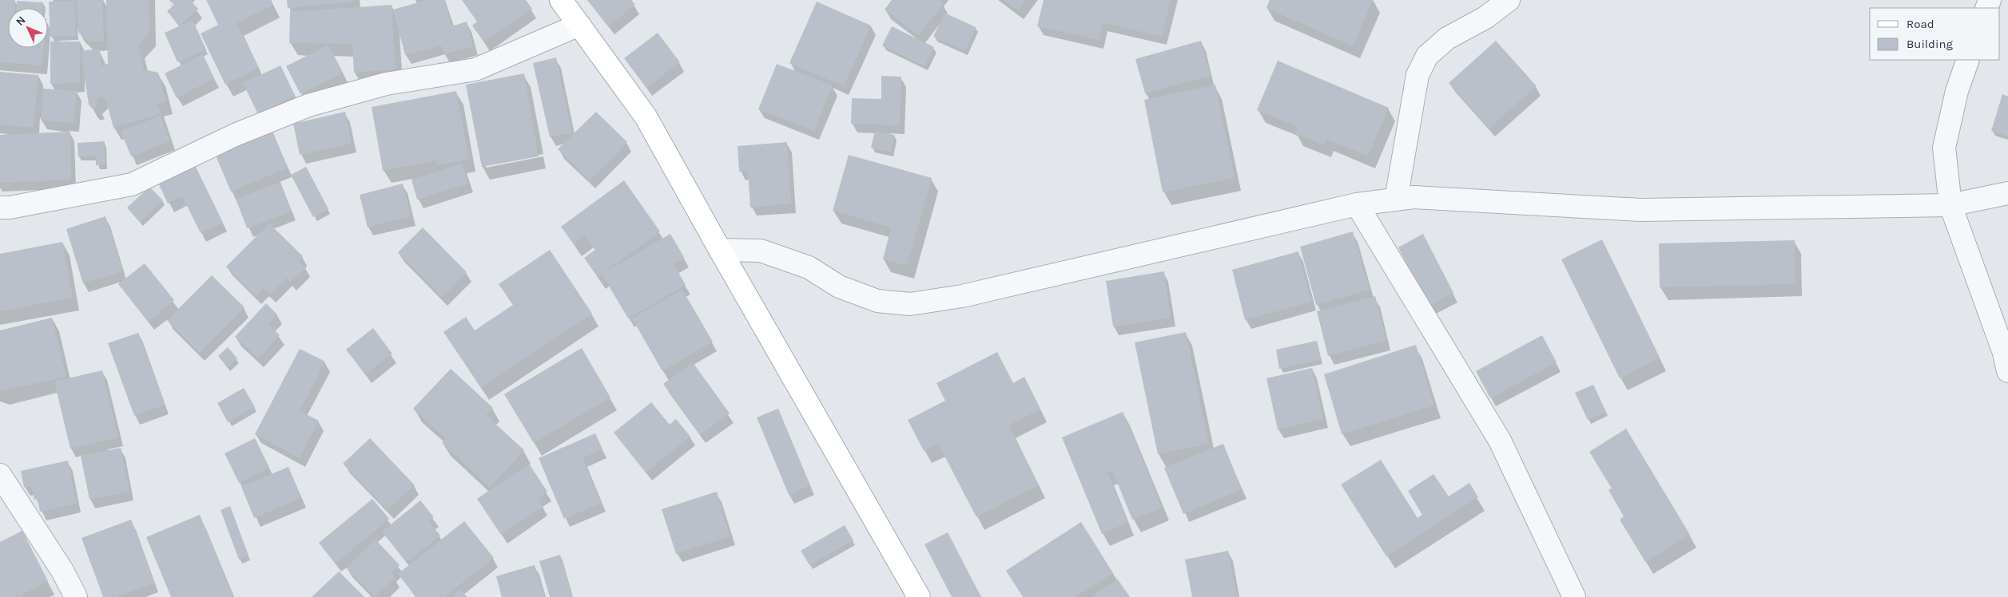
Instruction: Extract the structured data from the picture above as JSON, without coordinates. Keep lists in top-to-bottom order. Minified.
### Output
{"legend":["Road","Building"],"north":"top left"}
